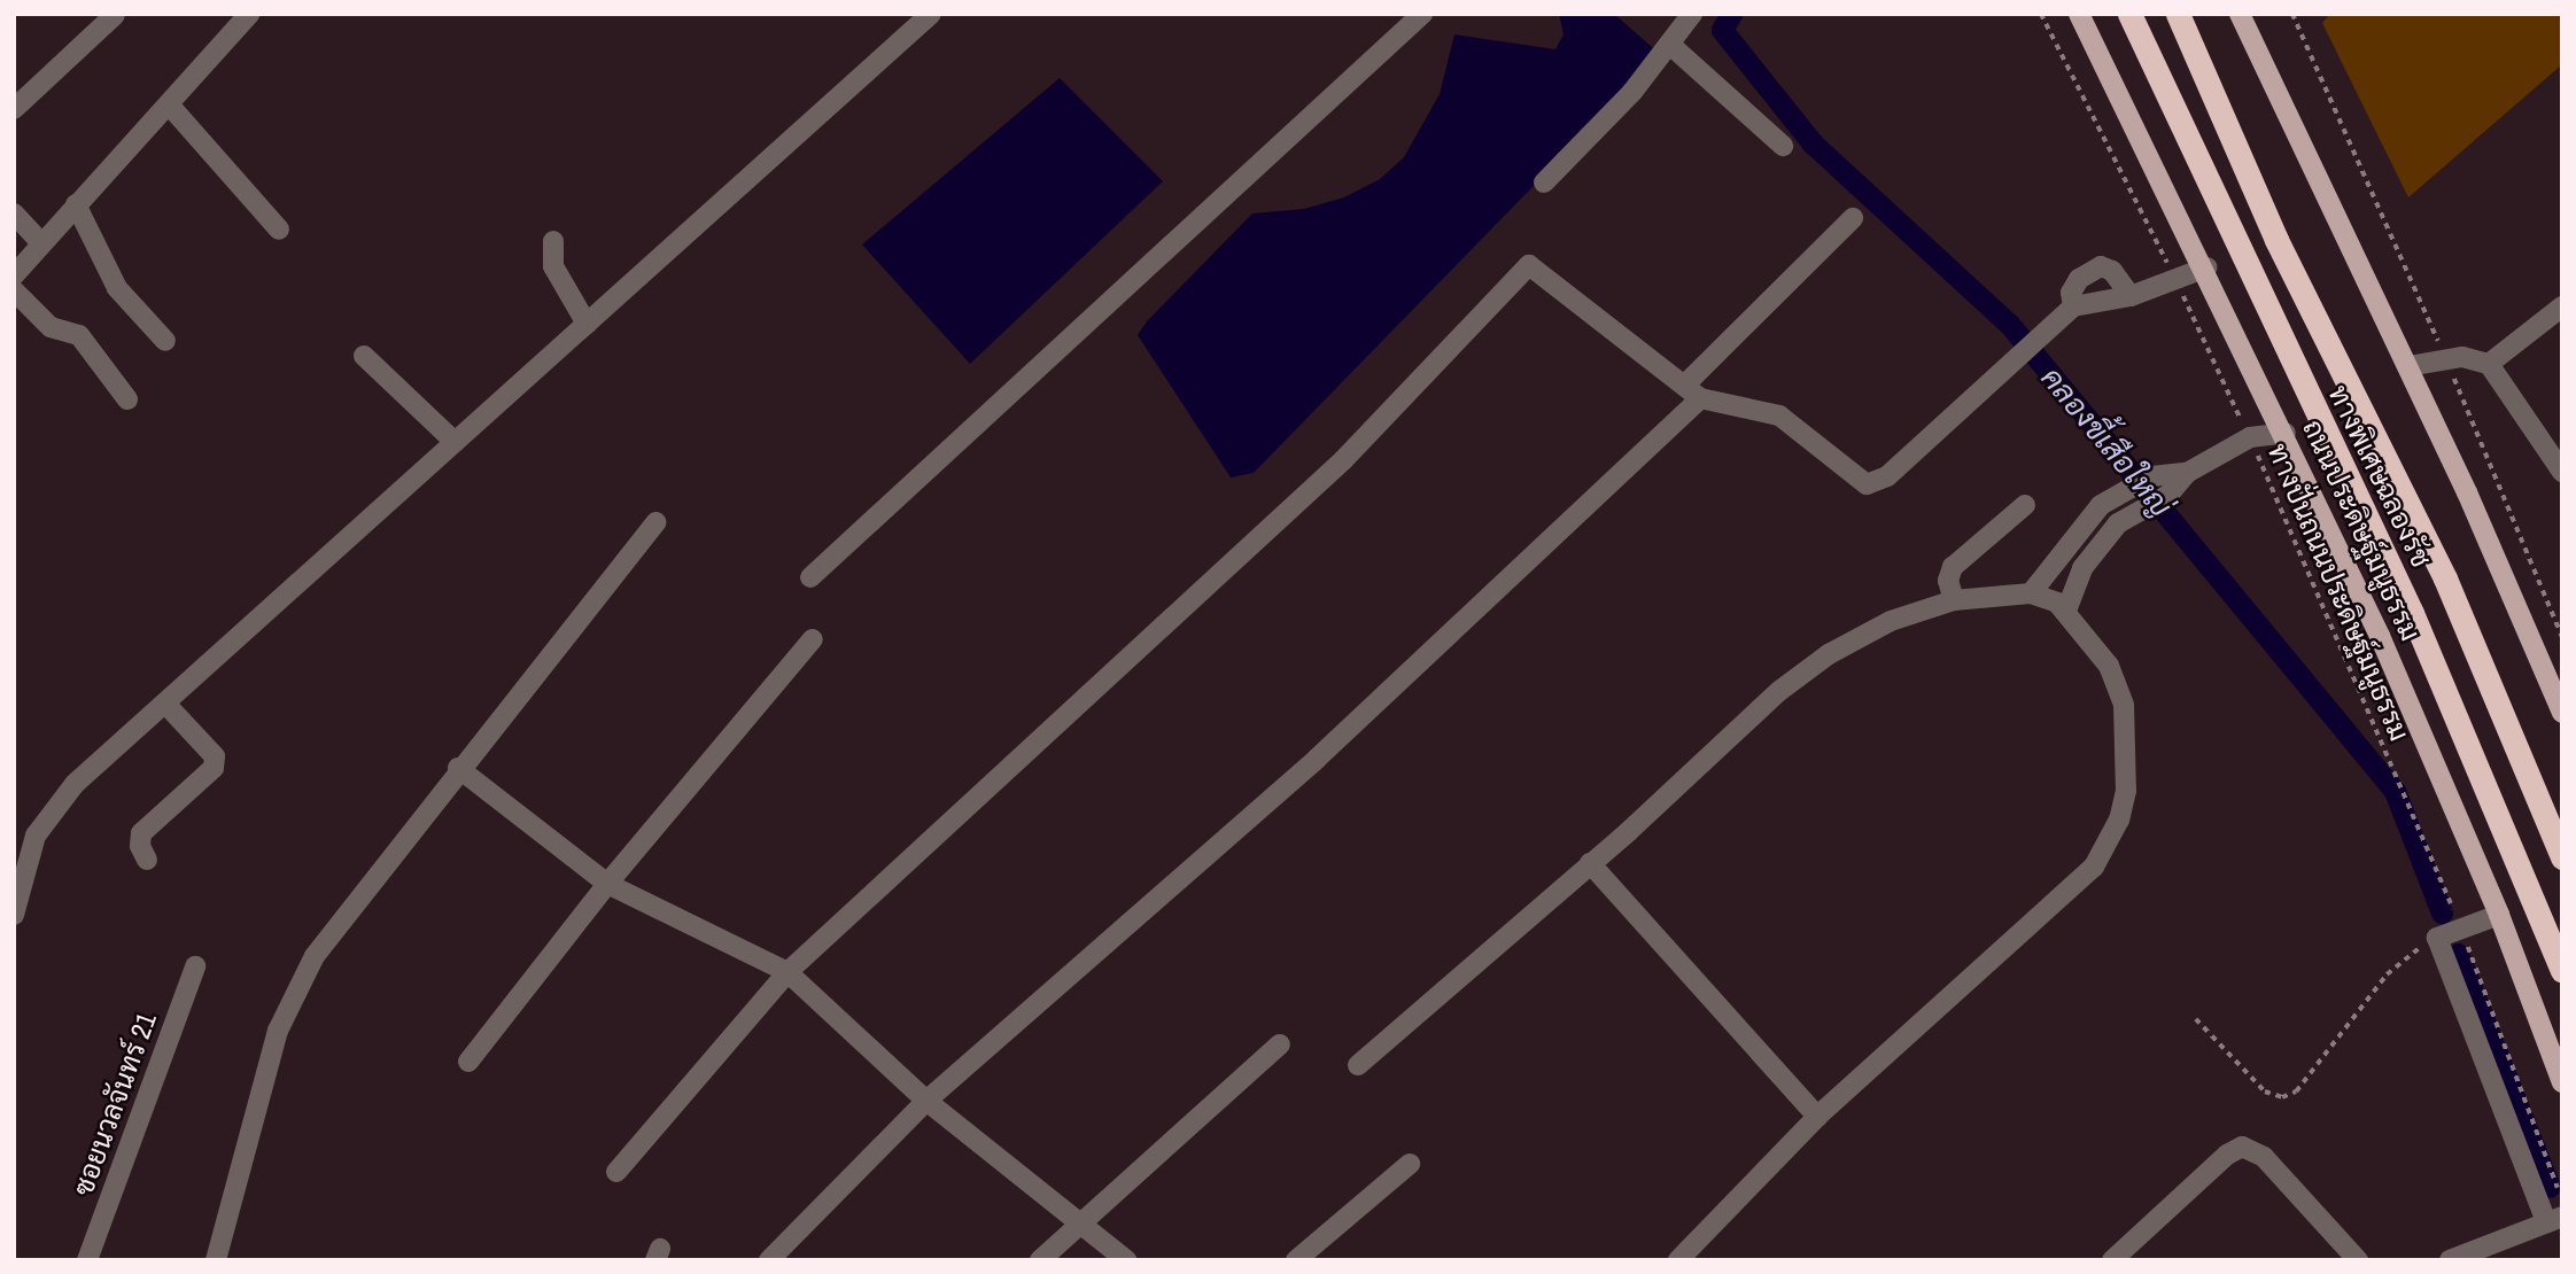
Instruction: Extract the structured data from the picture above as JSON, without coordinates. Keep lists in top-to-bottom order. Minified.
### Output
{"streets":{"highway":["ทางพิเศษฉลองรัช"],"main road":["ถนนประดิษฐ์มนูธรรม"],"street":["ซอยนวลจันทร์ 21"],"path":["ทางปั่นถนนประดิษฐ์มนูธรรม"]},"water":["คลองขี้เสือใหญ่"]}
